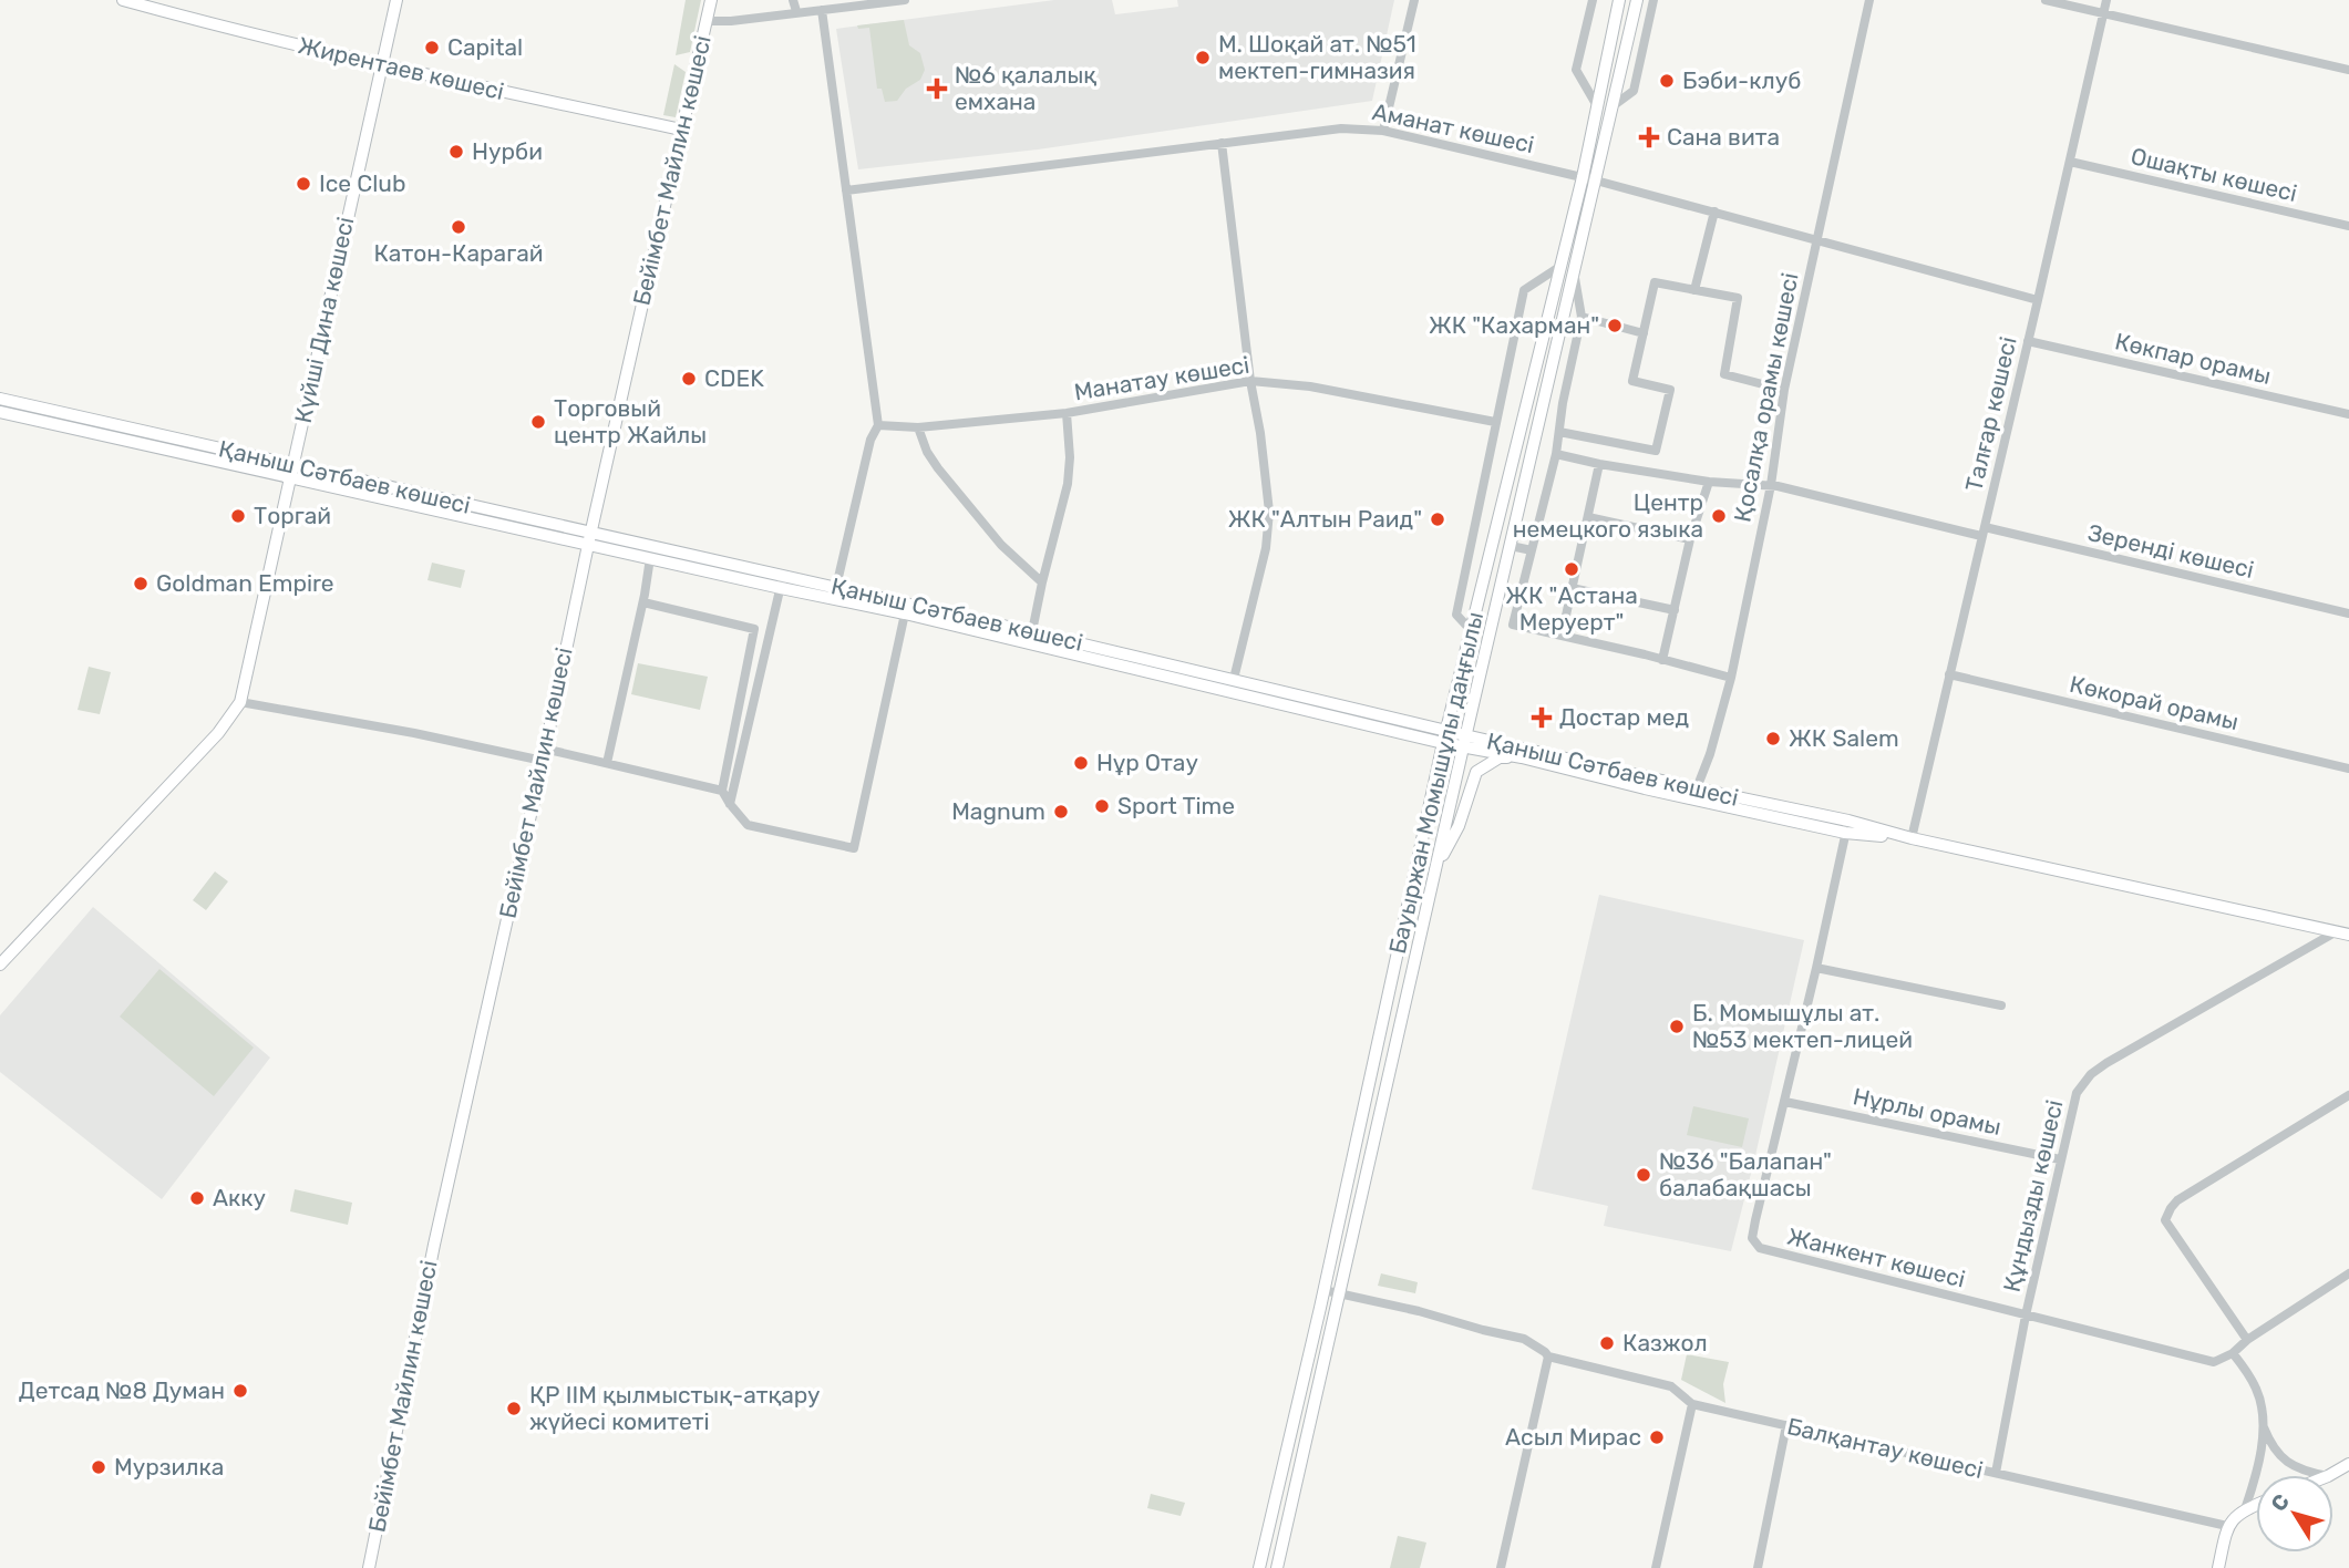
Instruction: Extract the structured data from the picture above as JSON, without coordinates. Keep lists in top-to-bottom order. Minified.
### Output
{"streets":{"main road":["Жирентаев көшесі","Бейімбет Майлин көшесі","Күйші Дина көшесі","Қаныш Сәтбаев көшесі","Бауыржан Момышұлы даңғылы"],"street":["Аманат көшесі","Ошақты көшесі","Көкпар орамы","Манатау көшесі","Қосалқа орамы көшесі","Талғар көшесі","Зеренді көшесі","Көкорай орамы","Нұрлы орамы","Құндызды көшесі","Жанкент көшесі","Балқантау көшесі"]},"crossings":[["Жирентаев көшесі","Бейімбет Майлин көшесі"],["Жирентаев көшесі","Күйші Дина көшесі"],["Аманат көшесі","Қосалқа орамы көшесі"],["Аманат көшесі","Талғар көшесі"],["Аманат көшесі","Бауыржан Момышұлы даңғылы"],["Бейімбет Майлин көшесі","Қаныш Сәтбаев көшесі"],["Ошақты көшесі","Талғар көшесі"],["Күйші Дина көшесі","Қаныш Сәтбаев көшесі"],["Көкпар орамы","Талғар көшесі"],["Қосалқа орамы көшесі","Қаныш Сәтбаев көшесі"],["Қосалқа орамы көшесі","Зеренді көшесі"],["Талғар көшесі","Қаныш Сәтбаев көшесі"],["Талғар көшесі","Зеренді көшесі"],["Талғар көшесі","Көкорай орамы"],["Қаныш Сәтбаев көшесі","Бауыржан Момышұлы даңғылы"],["Қаныш Сәтбаев көшесі","Құндызды көшесі"],["Бауыржан Момышұлы даңғылы","Балқантау көшесі"],["Нұрлы орамы","Құндызды көшесі"],["Нұрлы орамы","Жанкент көшесі"],["Құндызды көшесі","Жанкент көшесі"],["Құндызды көшесі","Балқантау көшесі"]],"places":{"other":["Capital","М. Шоқай ат. №51 мектеп-гимназия","Бэби-клуб","Нурби","Ice Club","Катон-Карагай","ЖК \"Кахарман\"","CDEK","Торговый центр Жайлы","Торгай","Центр немецкого языка","ЖК \"Алтын Раид\"","ЖК \"Астана Меруерт\"","Goldman Empire","ЖК Salem","Нұр Отау","Sport Time","Magnum","Б. Момышұлы ат. №53 мектеп-лицей","№36 \"Балапан\" балабақшасы","Акку","Казжол","Детсад №8 Думан","ҚР ІІМ қылмыстық-атқару жүйесі комитеті","Асыл Мирас","Мурзилка"],"health":["№6 қалалық емхана","Сана вита","Достар мед"]},"north":"top left"}
